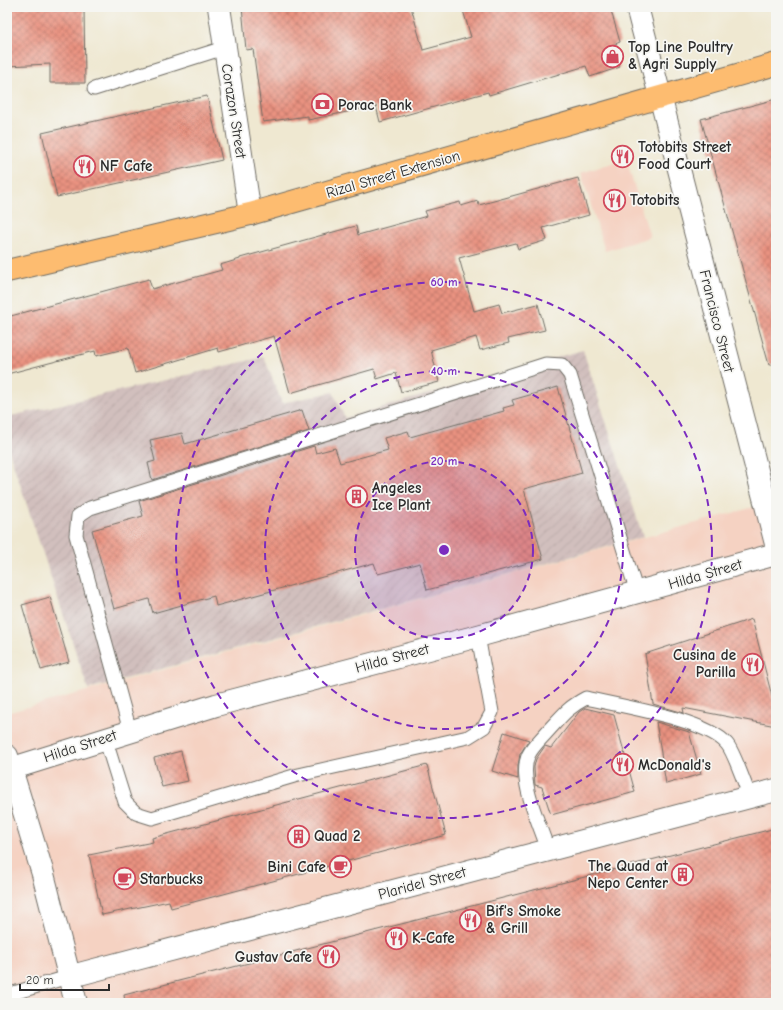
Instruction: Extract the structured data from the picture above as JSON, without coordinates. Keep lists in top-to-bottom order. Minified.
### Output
{"streets":{"main road":["Rizal Street Extension"],"street":["Corazon Street","Francisco Street","Hilda Street","Plaridel Street"]},"crossings":[["Corazon Street","Rizal Street Extension"],["Rizal Street Extension","Francisco Street"]],"places":{"shop":["Top Line Poultry & Agri Supply"],"bank":["Porac Bank"],"restaurant":["Totobits Street Food Court","NF Cafe","Totobits","Cusina de Parilla","McDonald's","Bif's Smoke & Grill","K-Cafe","Gustav Cafe"],"building":["Angeles Ice Plant","Quad 2","The Quad at Nepo Center"],"cafe":["Bini Cafe","Starbucks"]},"scale_bar":"20 m","rings":["60 m","40 m","20 m"]}
